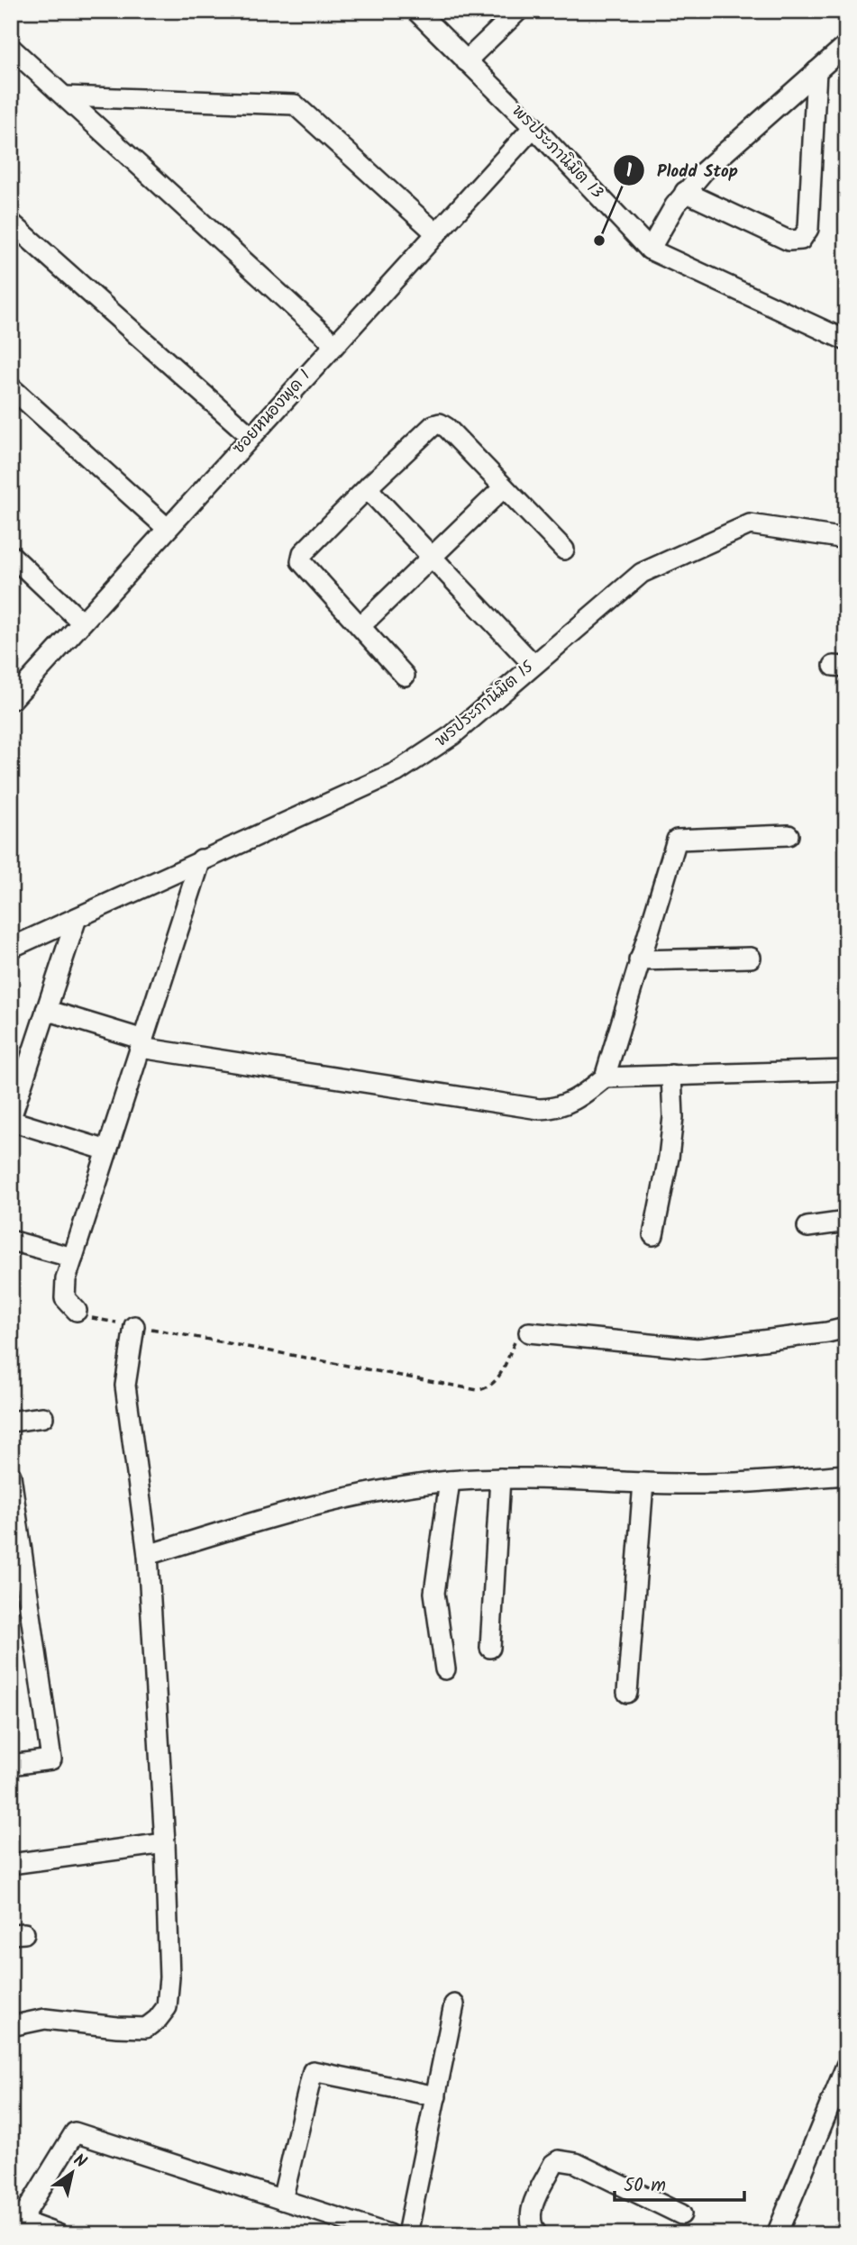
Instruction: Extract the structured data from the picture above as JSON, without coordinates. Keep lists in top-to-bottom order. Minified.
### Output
{"streets":{"street":["พรประภานิมิต 13","ซอยหนองพุด 1","พรประภานิมิต 15"]},"crossings":[["พรประภานิมิต 13","ซอยหนองพุด 1"]],"places":["Plodd Stop"],"scale_bar":"50 m","north":"top right"}
